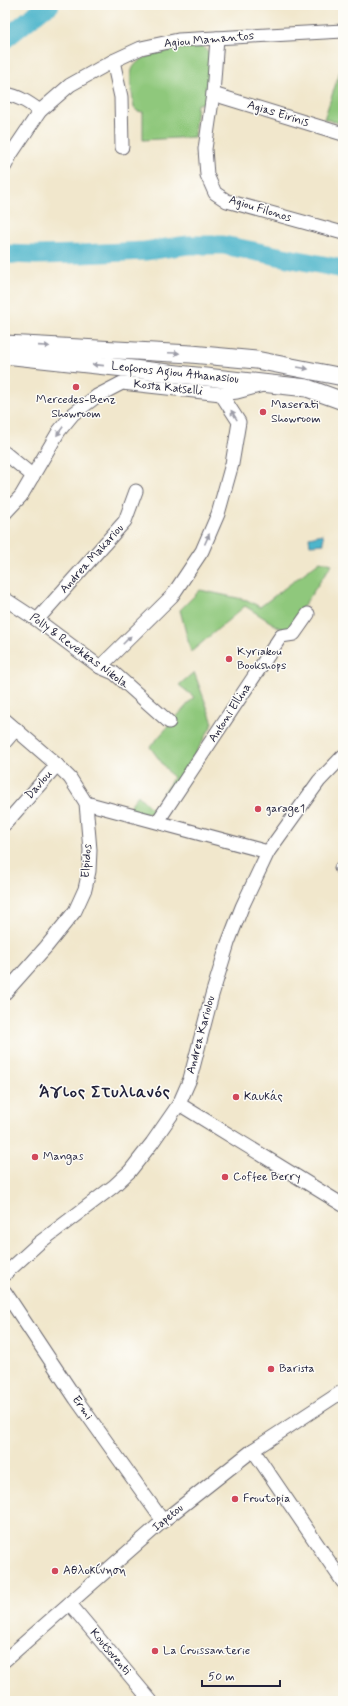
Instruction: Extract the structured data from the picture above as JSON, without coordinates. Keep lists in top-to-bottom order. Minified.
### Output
{"streets":{"main road":["Leoforos Agiou Athanasiou"],"street":["Agiou Mamantos","Agias Eirinis","Agiou Filonos","Kosta Katselli","Andrea Makariou","Polly & Revekkas Nikola","Antoni Ellina","Davlou","Elpidos","Andrea Kariolou","Ermi","Iapetou","Koutsoventi"]},"crossings":[["Agiou Mamantos","Agiou Filonos"],["Agias Eirinis","Agiou Filonos"],["Leoforos Agiou Athanasiou","Kosta Katselli"],["Andrea Makariou","Polly & Revekkas Nikola"],["Davlou","Elpidos"],["Ermi","Iapetou"],["Iapetou","Koutsoventi"]],"one_way":["Kosta Katselli"],"districts":["Άγιος Στυλιανός"],"places":["Mercedes-Benz Showroom","Maserati Showroom","Kyriakou Bookshops","garage1","Καυκάς","Mangas","Coffee Berry","Barista","Froutopia","Αθλοκίνηση","La Croissanterie"],"scale_bar":"50 m"}
